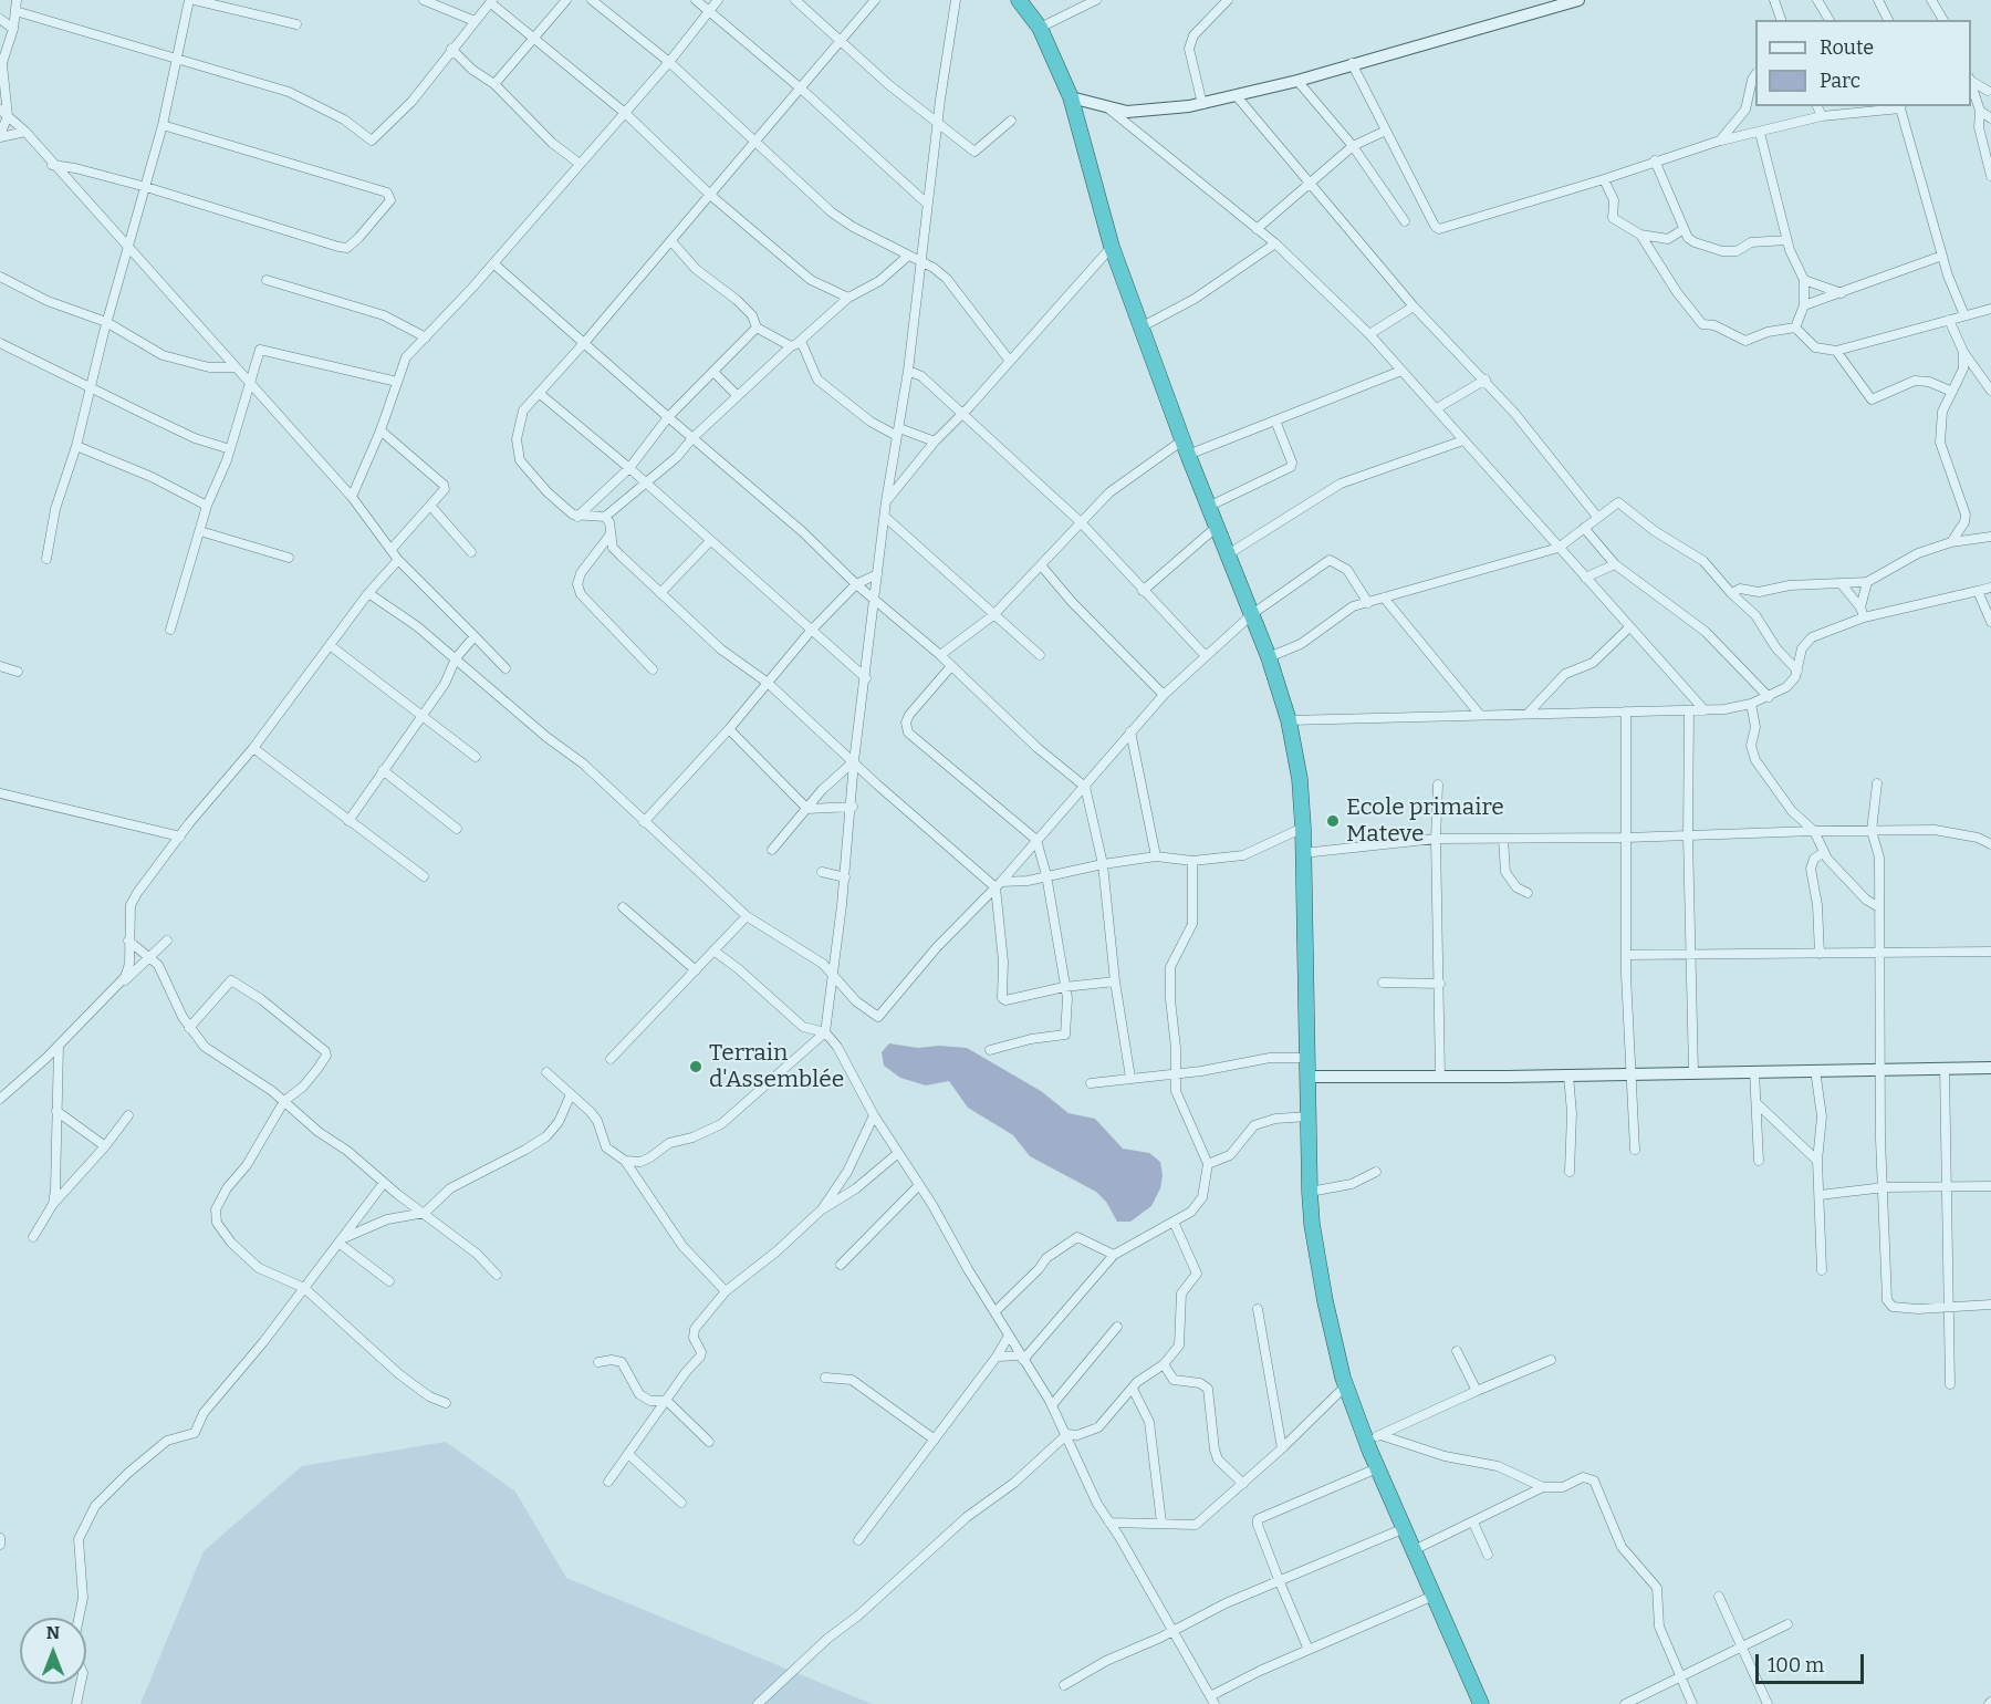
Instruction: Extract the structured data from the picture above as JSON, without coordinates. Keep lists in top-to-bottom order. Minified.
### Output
{"places":["Ecole primaire Mateve","Terrain d'Assemblée"],"legend":["Route","Parc"],"scale_bar":"100 m","north":"top"}
